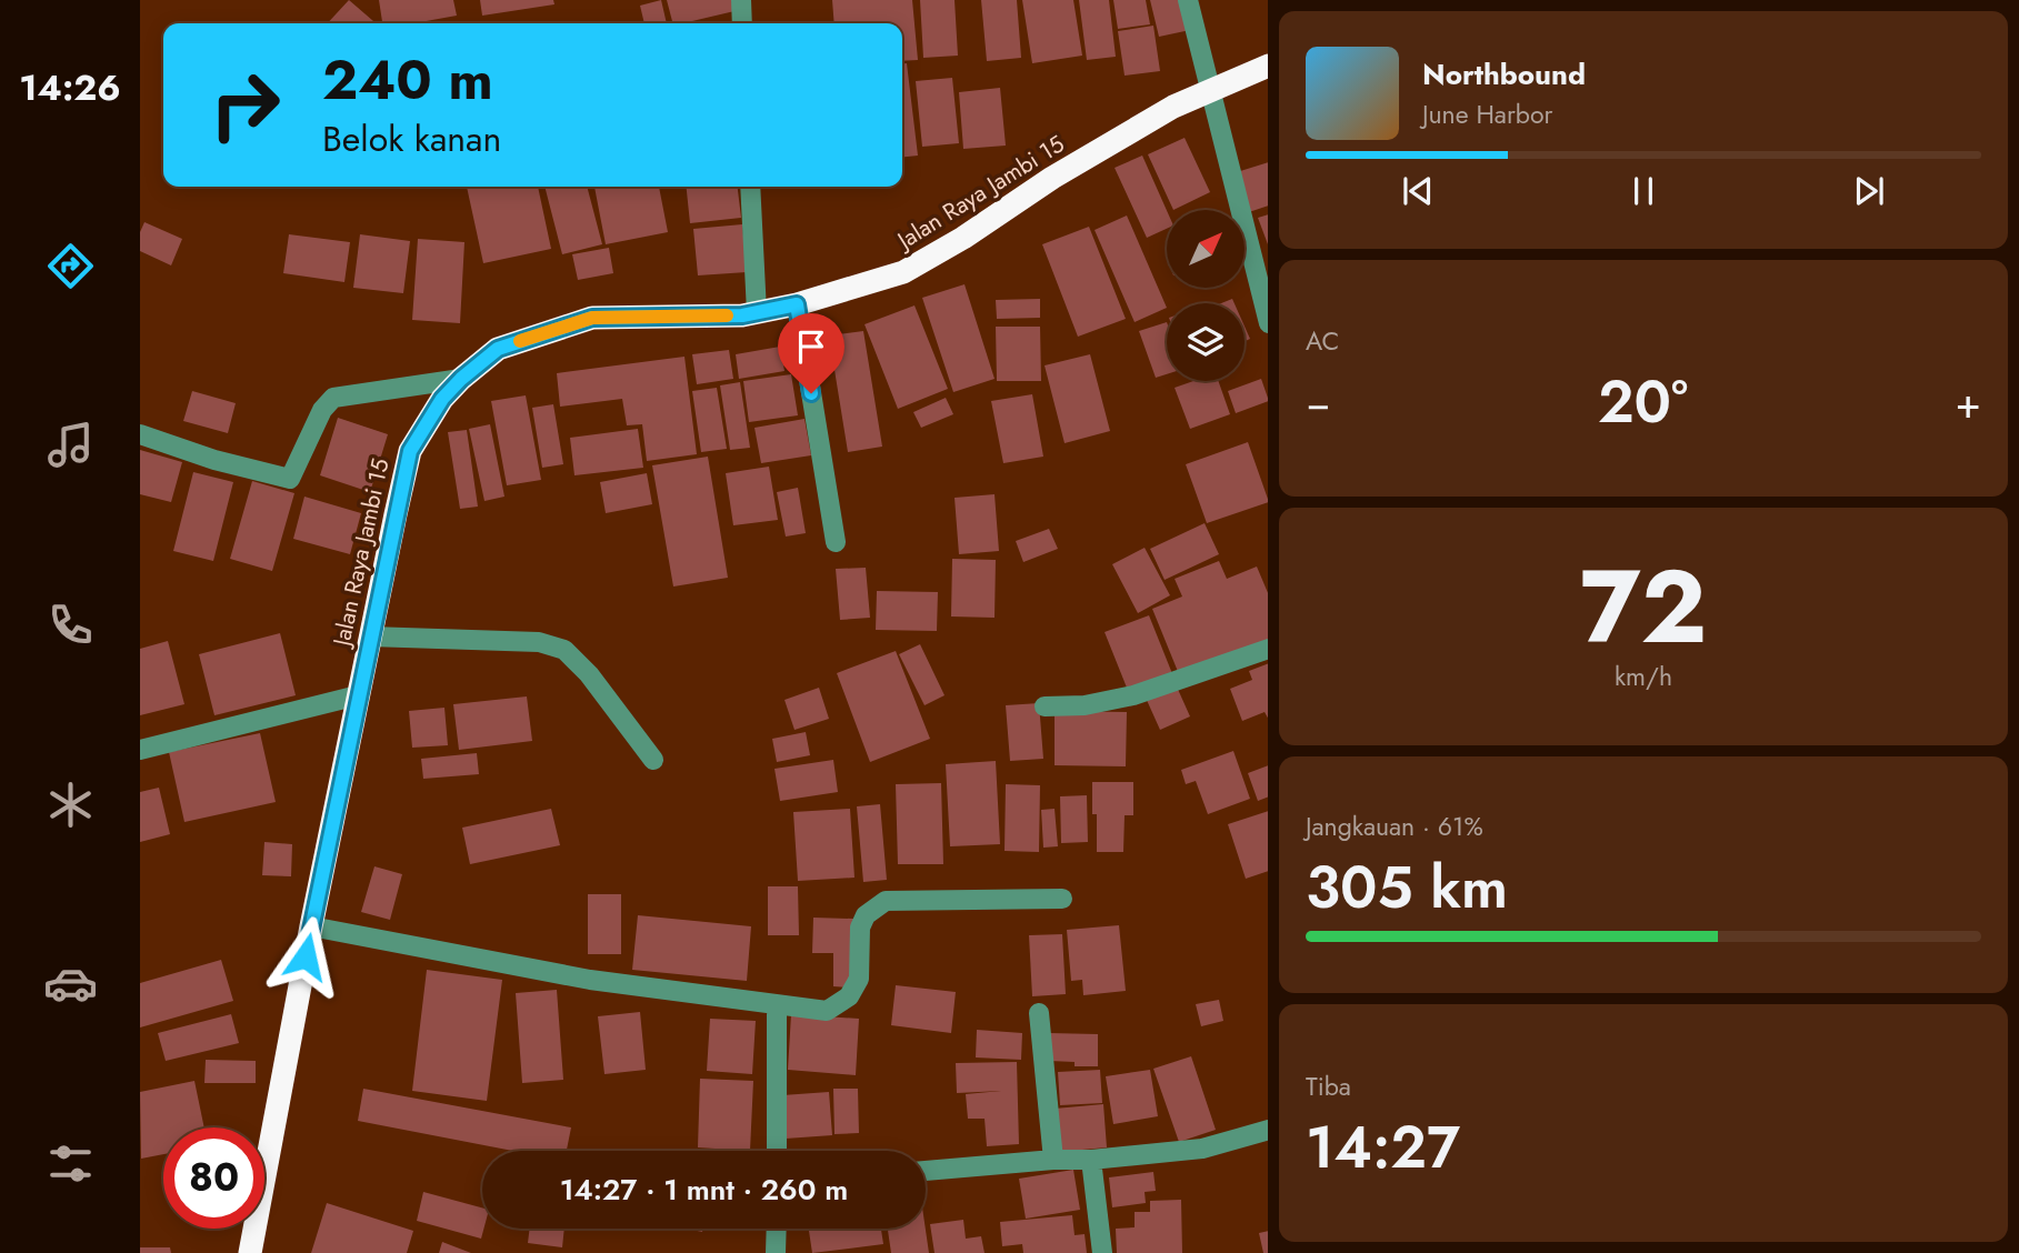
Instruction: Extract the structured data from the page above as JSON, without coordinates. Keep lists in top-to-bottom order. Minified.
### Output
{"streets":{"highway":["Jalan Raya Jambi 15"]},"north":"top right","page":{"tabs":"14:26","turn":["240 m","Belok kanan"],"song":["Northbound","June Harbor"],"tile":["AC",["72","km/h"],["Jangkauan · 61%","305 km"],["Tiba","14:27"]],"heat":["−","20°","+"],"limit":"80","trip":"14:27 · 1 mnt · 260 m"}}
